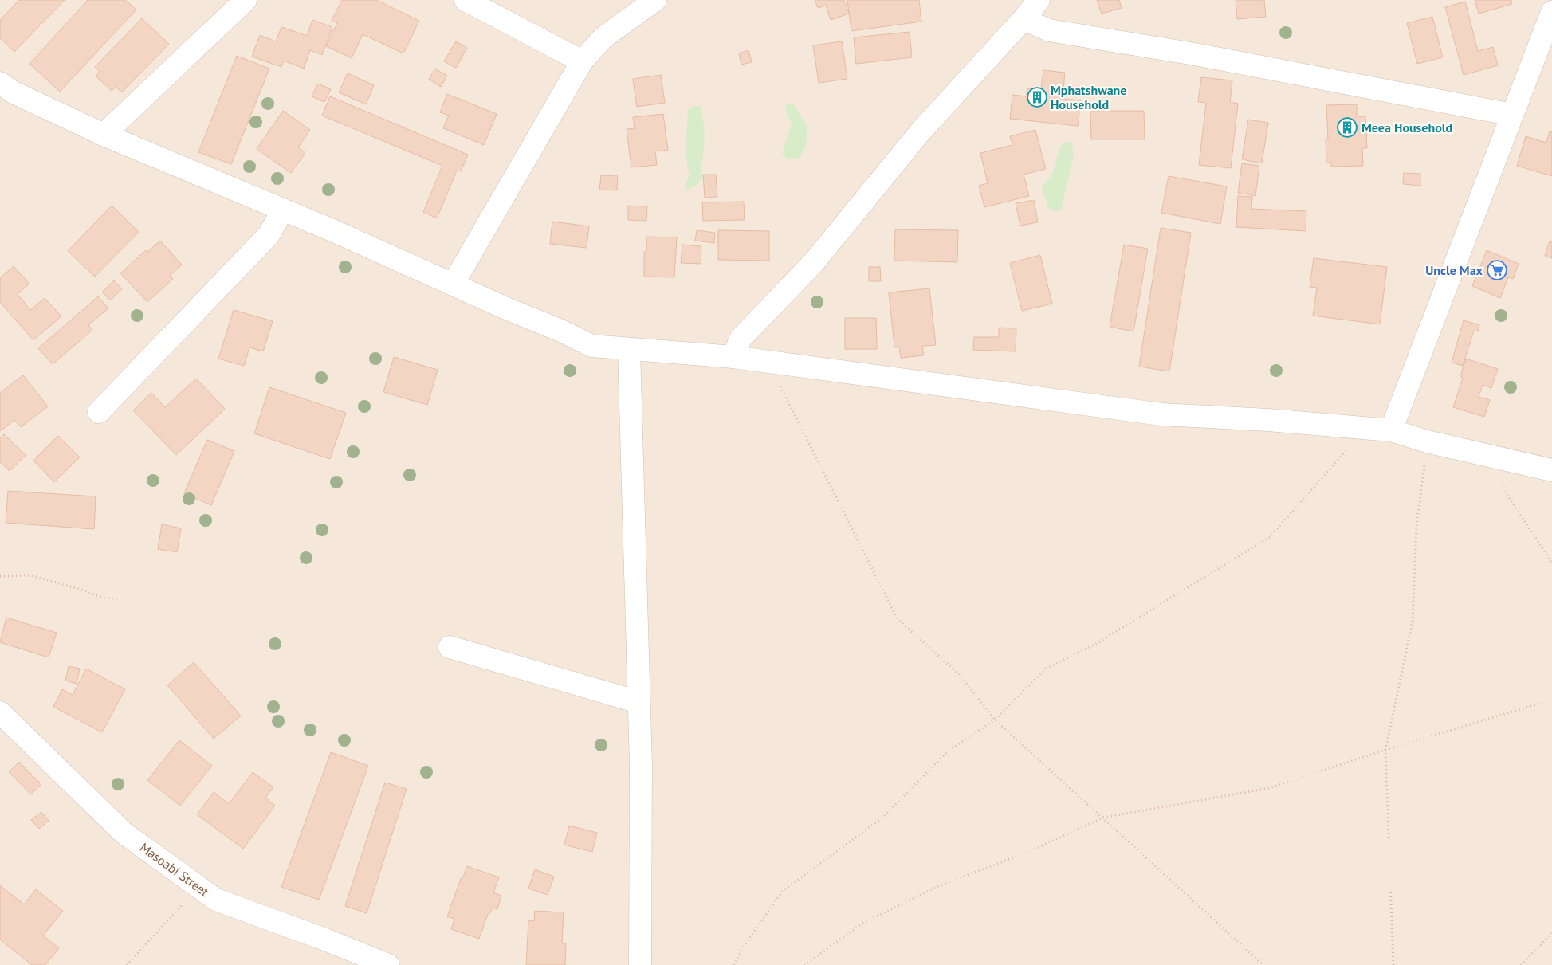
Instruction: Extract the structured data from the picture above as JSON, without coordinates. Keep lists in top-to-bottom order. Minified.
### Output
{"streets":{"street":["Masoabi Street"]},"places":{"building":["Mphatshwane Household","Meea Household"],"supermarket":["Uncle Max"]}}
